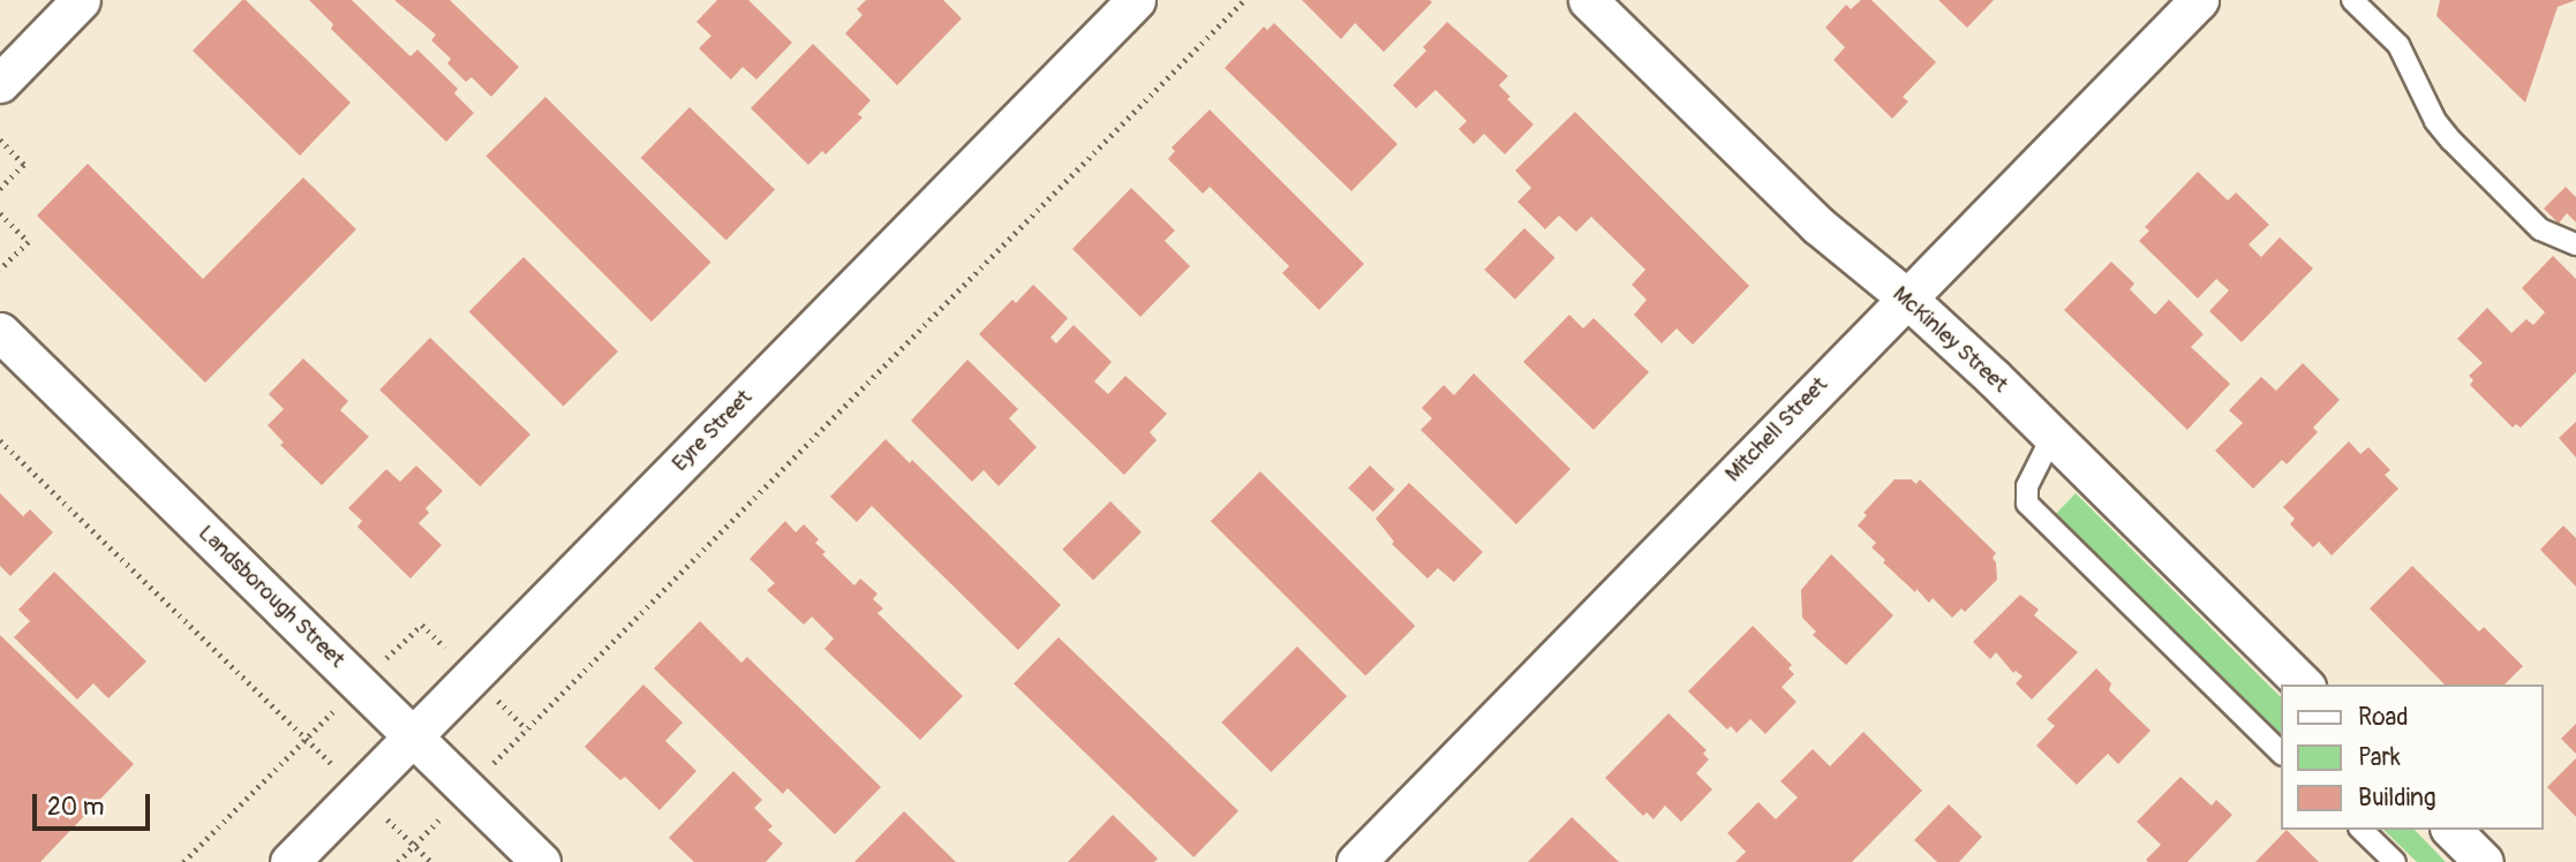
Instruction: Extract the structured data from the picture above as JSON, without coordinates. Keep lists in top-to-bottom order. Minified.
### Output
{"streets":{"street":["McKinley Street","Mitchell Street","Eyre Street","Landsborough Street"]},"crossings":[["McKinley Street","Mitchell Street"],["Eyre Street","Landsborough Street"]],"legend":["Road","Park","Building"],"scale_bar":"20 m"}
